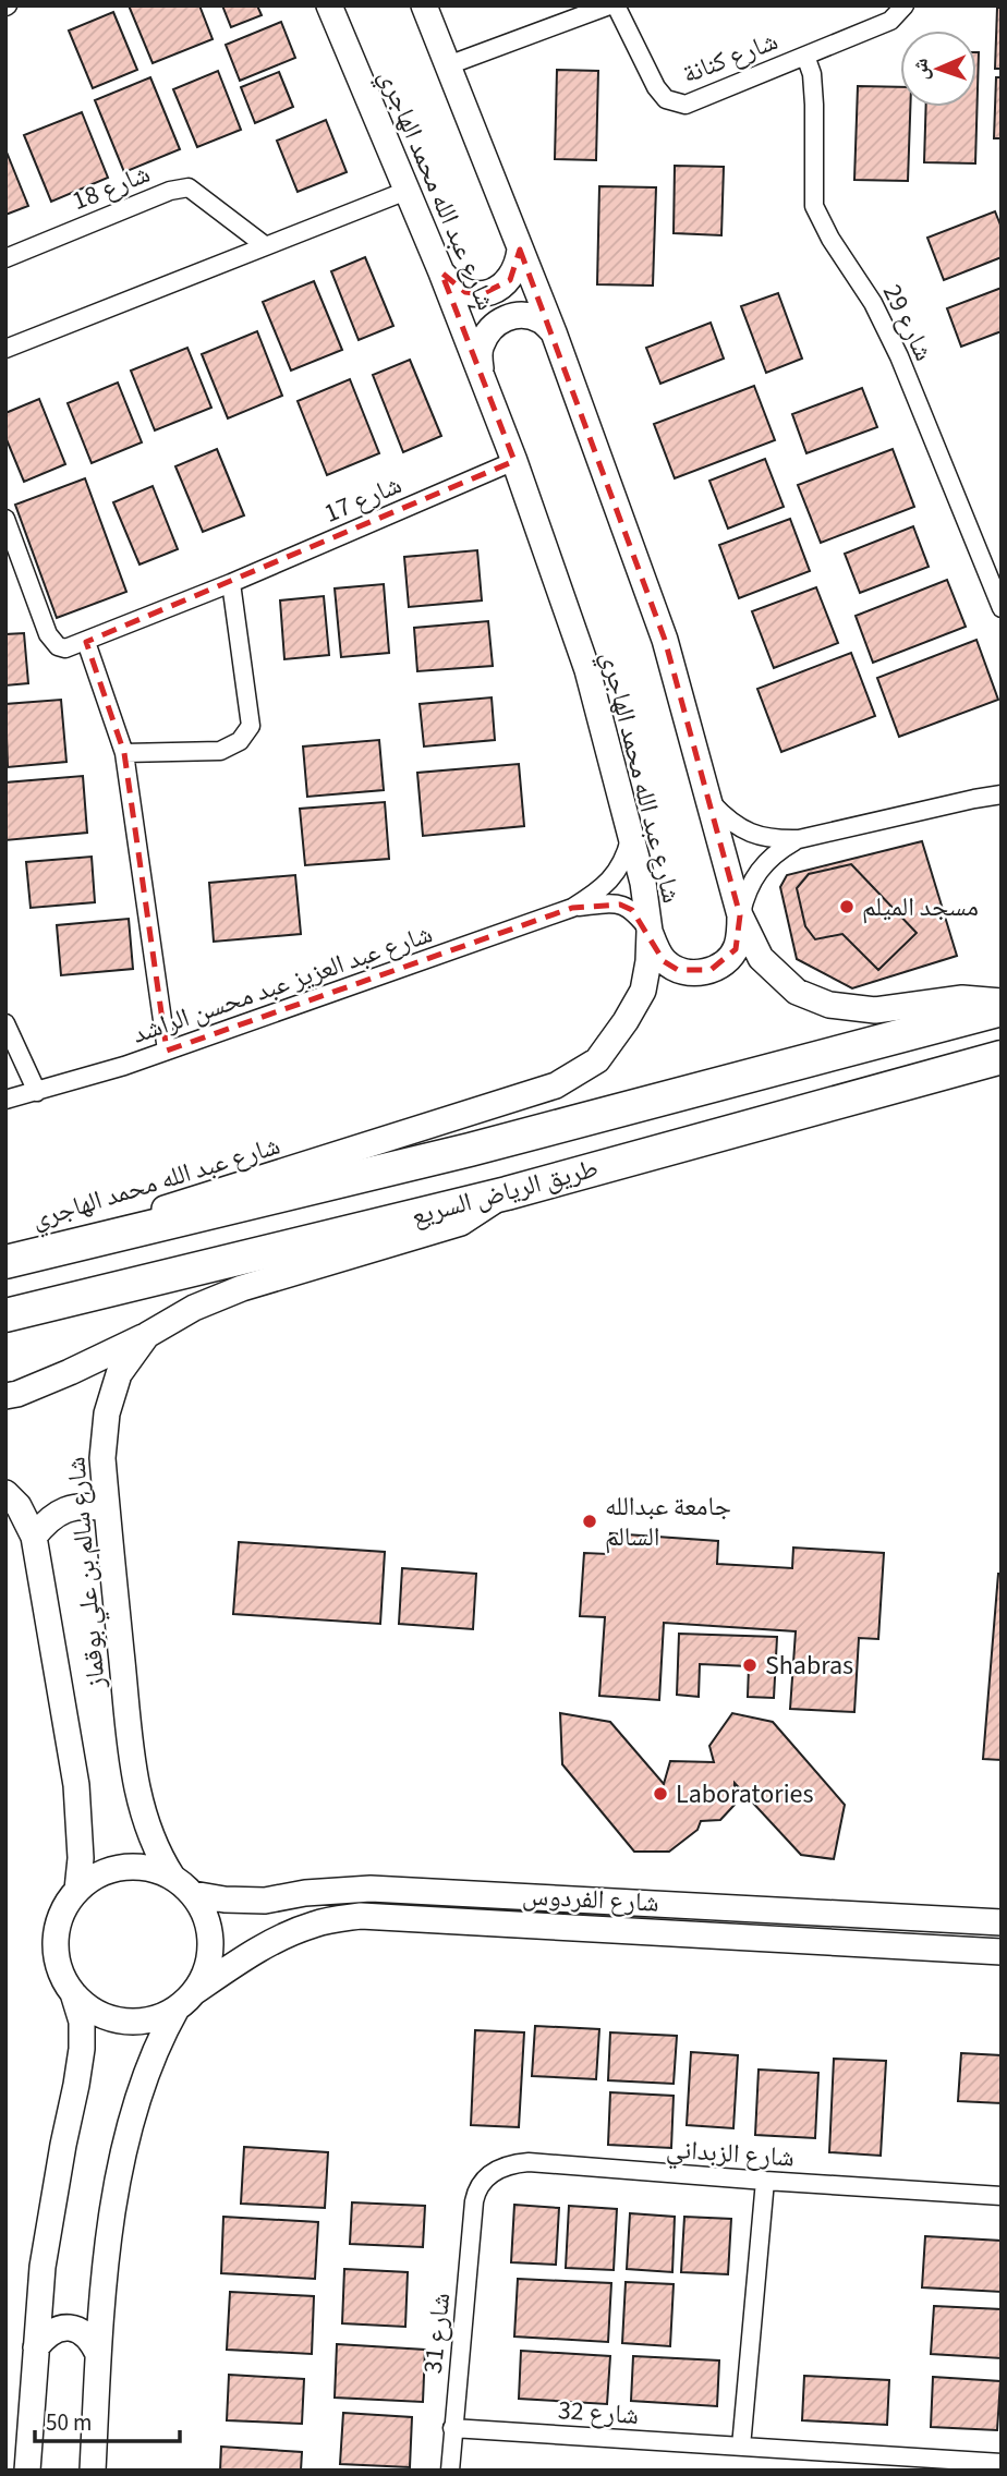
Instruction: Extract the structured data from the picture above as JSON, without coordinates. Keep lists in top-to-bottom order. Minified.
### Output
{"streets":{"highway":["طريق الرياض السريع"],"main road":["شارع عبد الله محمد الهاجري","شارع سالم بن علي بوقماز","شارع الفردوس"],"street":["شارع كنانة","شارع 18","شارع 29","شارع 17","شارع عبد العزيز عبد محسن الراشد","شارع الزبداني","شارع 31","شارع 32"]},"crossings":[["شارع كنانة","شارع 29"],["شارع عبد الله محمد الهاجري","شارع 17"],["شارع عبد الله محمد الهاجري","شارع عبد العزيز عبد محسن الراشد"],["شارع عبد الله محمد الهاجري","طريق الرياض السريع"],["طريق الرياض السريع","شارع سالم بن علي بوقماز"],["شارع سالم بن علي بوقماز","شارع الفردوس"],["شارع الزبداني","شارع 31"],["شارع 31","شارع 32"]],"places":["مسجد الميلم","جامعة عبدالله السالم","Shabras","Laboratories"],"scale_bar":"50 m","north":"left"}
